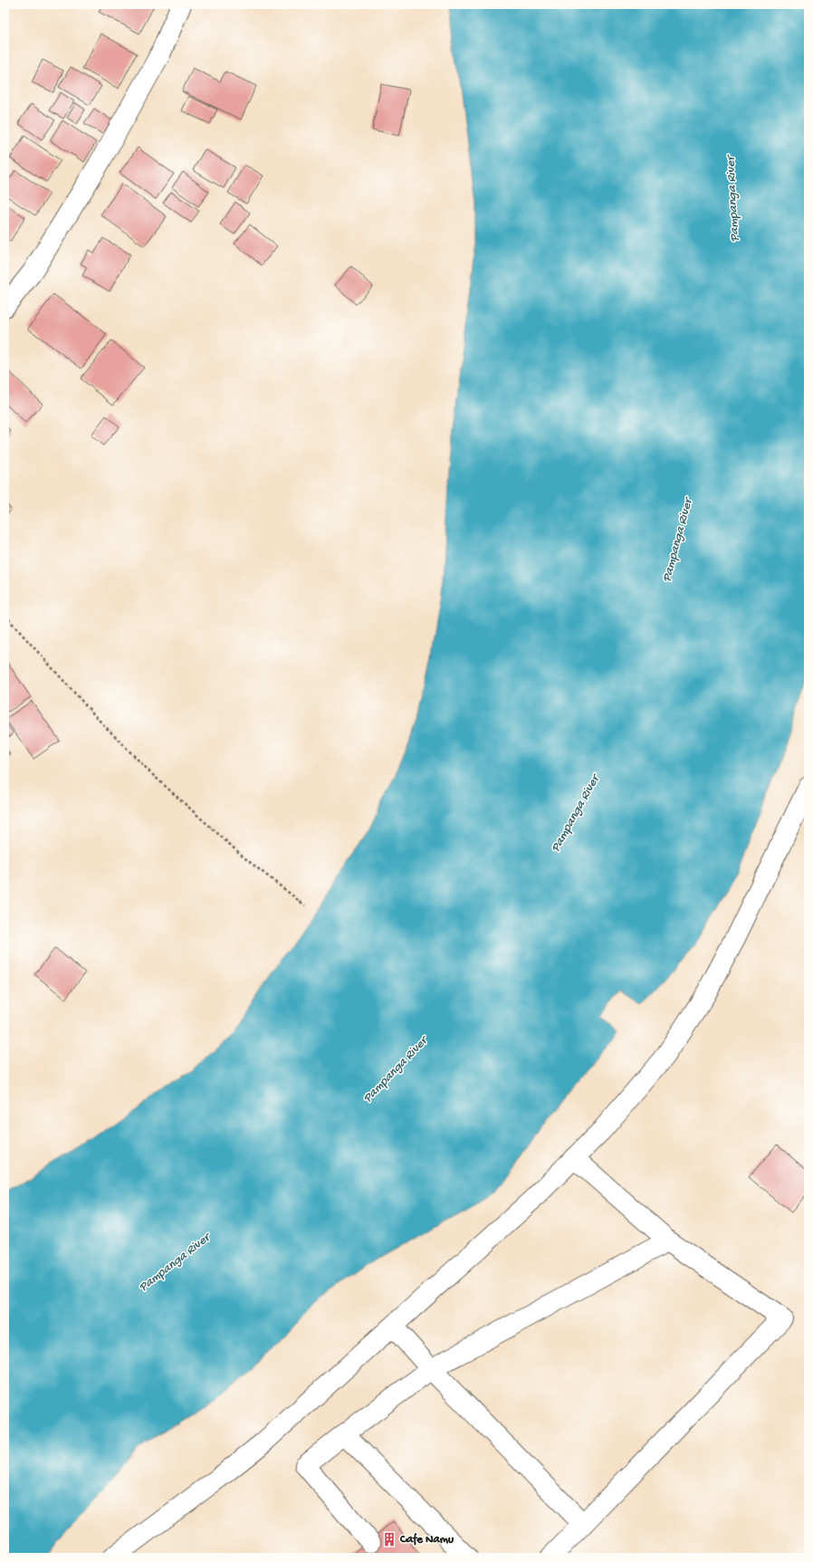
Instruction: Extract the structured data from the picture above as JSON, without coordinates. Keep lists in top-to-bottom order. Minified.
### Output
{"water":["Pampanga River"],"places":{"building":["Cafe Namu"]}}
